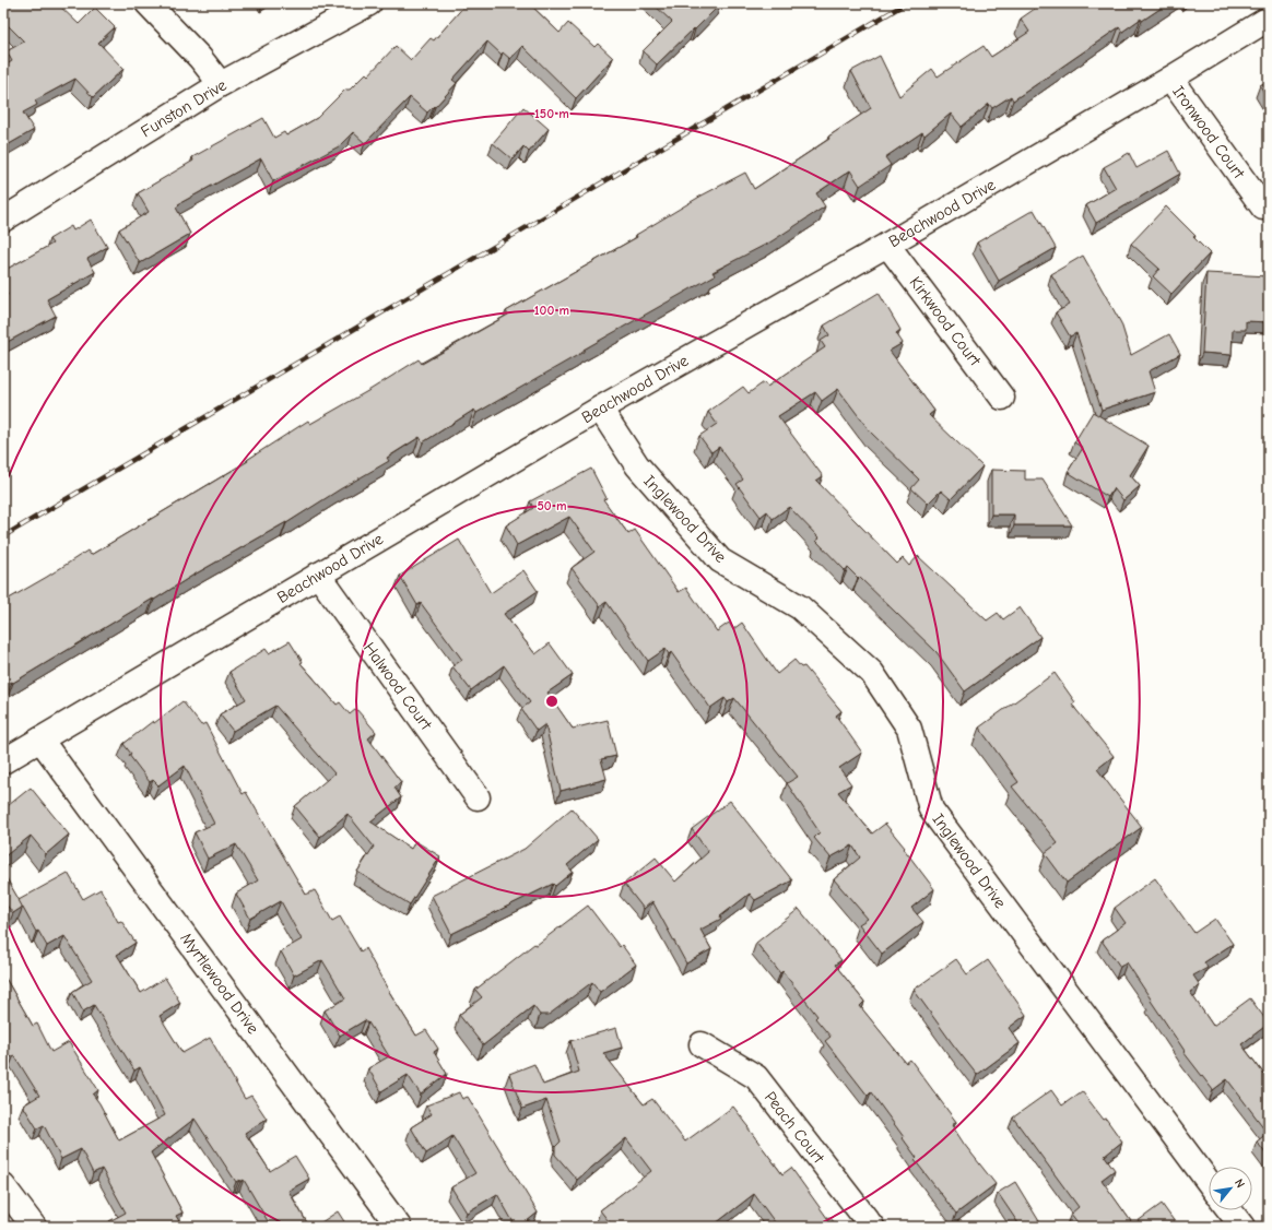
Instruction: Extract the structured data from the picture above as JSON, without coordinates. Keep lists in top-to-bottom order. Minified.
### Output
{"streets":{"street":["Funston Drive","Ironwood Court","Beachwood Drive","Kirkwood Court","Inglewood Drive","Halwood Court","Myrtlewood Drive","Peach Court"]},"crossings":[["Ironwood Court","Beachwood Drive"],["Beachwood Drive","Kirkwood Court"],["Beachwood Drive","Inglewood Drive"],["Beachwood Drive","Halwood Court"],["Beachwood Drive","Myrtlewood Drive"]],"north":"top right","rings":["150 m","100 m","50 m"]}
